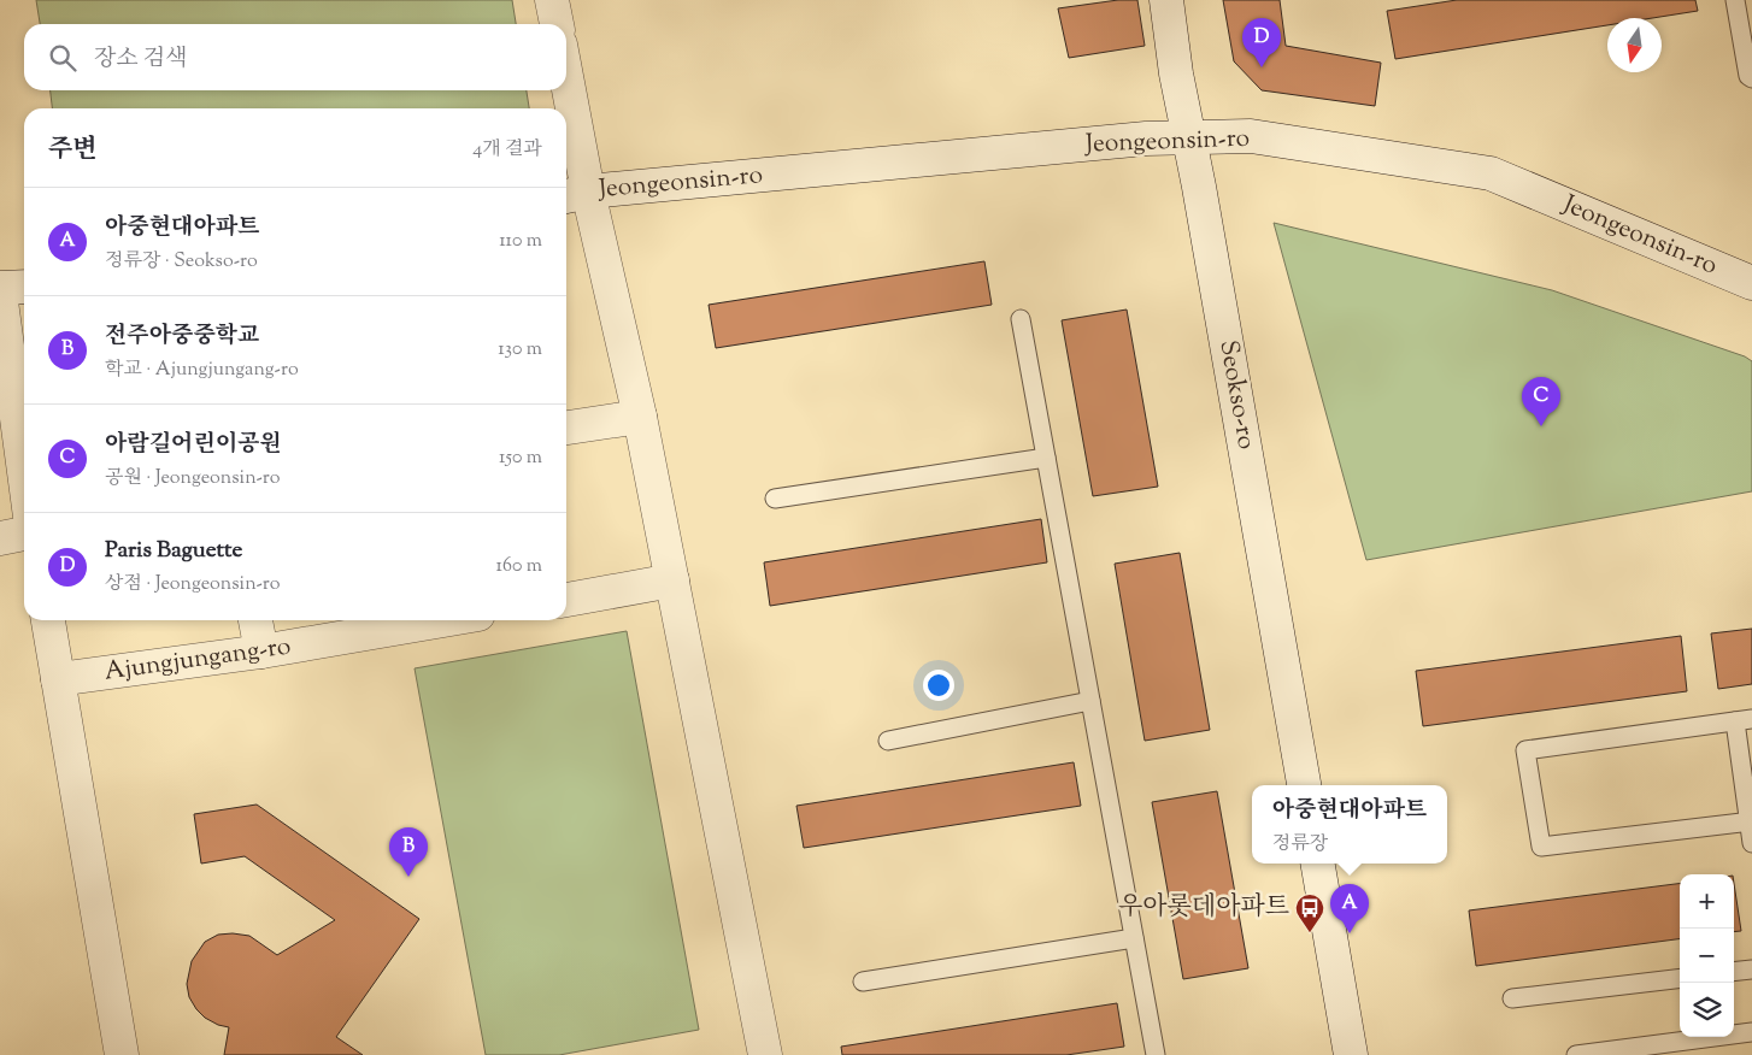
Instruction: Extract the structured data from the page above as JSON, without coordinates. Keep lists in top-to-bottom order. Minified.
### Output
{"streets":{"street":["Jeongeonsin-ro","Seokso-ro","Ajungjungang-ro"]},"crossings":[["Jeongeonsin-ro","Seokso-ro"]],"places":{"bus stop":["우아롯데아파트"]},"north":"bottom","page":{"pins":["D","C","B","A"],"search":"장소 검색","heading":["주변","4개 결과"],"list":[{"mark":"A","name":"아중현대아파트","note":"정류장 · Seokso-ro","value":"110 m"},{"mark":"B","name":"전주아중중학교","note":"학교 · Ajungjungang-ro","value":"130 m"},{"mark":"C","name":"아람길어린이공원","note":"공원 · Jeongeonsin-ro","value":"150 m"},{"mark":"D","name":"Paris Baguette","note":"상점 · Jeongeonsin-ro","value":"160 m"}],"popup":["아중현대아파트","정류장"],"map_buttons":["+","−"]}}
